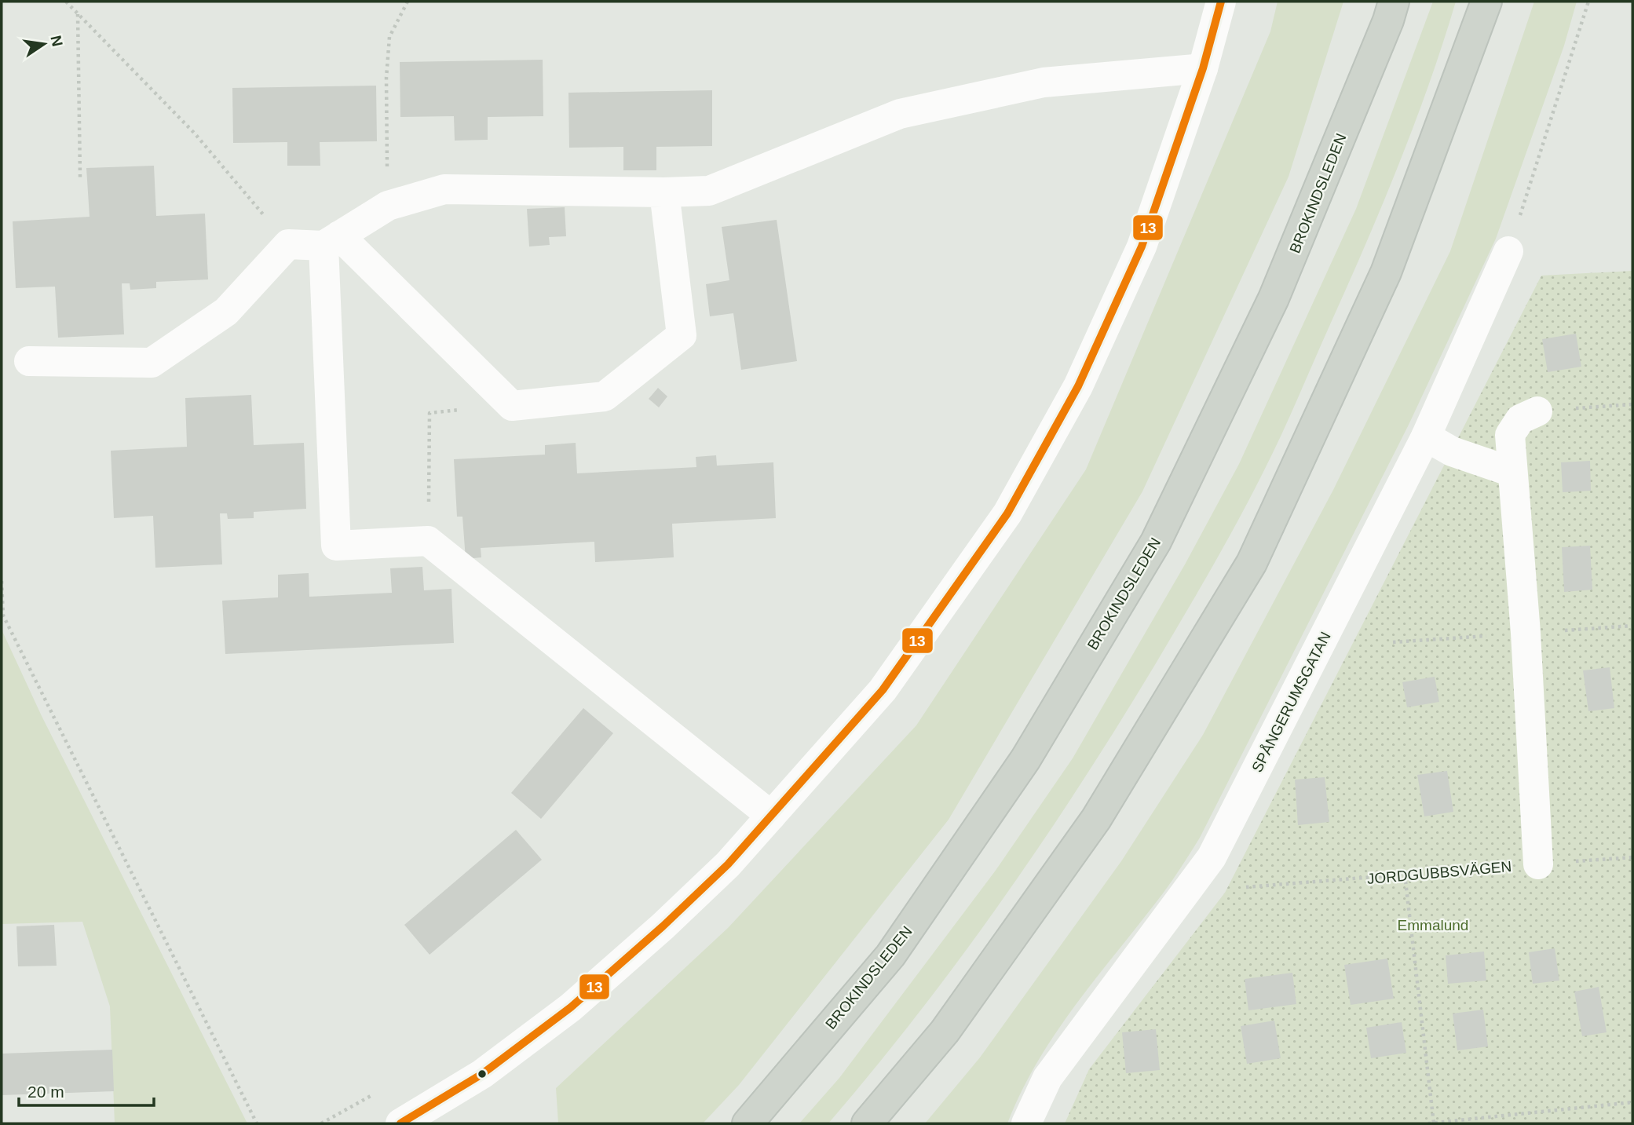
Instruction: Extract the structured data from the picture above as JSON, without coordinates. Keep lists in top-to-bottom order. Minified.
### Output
{"streets":{"main road":["BROKINDSLEDEN"],"street":["SPÅNGERUMSGATAN"],"path":["JORDGUBBSVÄGEN"]},"parks":["Emmalund"],"lines":["transit line 13"],"scale_bar":"20 m","north":"right"}
